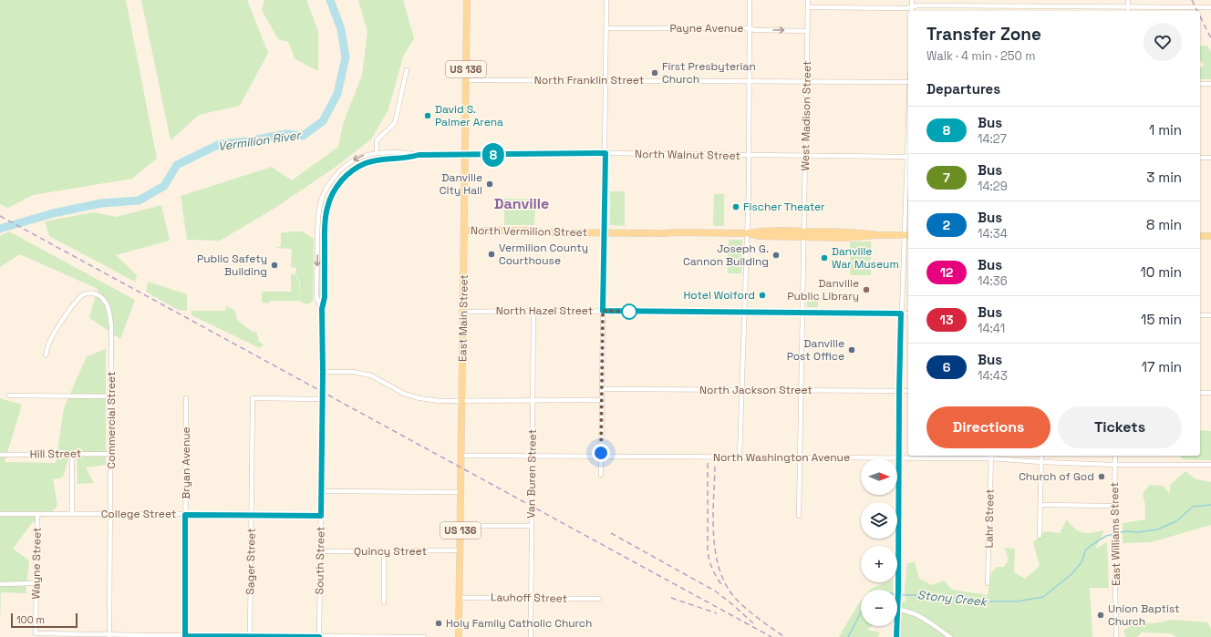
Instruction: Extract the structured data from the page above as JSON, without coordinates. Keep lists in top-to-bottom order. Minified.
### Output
{"streets":{"main road":["US 136","North Vermilion Street","East Main Street"],"street":["Payne Avenue","North Franklin Street","West Madison Street","North Walnut Street","North Hazel Street","North Jackson Street","Commercial Street","Hill Street","North Washington Avenue","Bryan Avenue","Van Buren Street","College Street","Lahr Street","East Williams Street","Quincy Street","South Street","Sager Street","Wayne Street","Lauhoff Street"]},"crossings":[["Payne Avenue","West Madison Street"],["North Franklin Street","West Madison Street"],["North Franklin Street","East Main Street"],["West Madison Street","North Walnut Street"],["West Madison Street","North Vermilion Street"],["West Madison Street","North Hazel Street"],["West Madison Street","North Jackson Street"],["West Madison Street","North Washington Avenue"],["North Walnut Street","East Main Street"],["North Walnut Street","South Street"],["North Vermilion Street","East Main Street"],["North Hazel Street","East Main Street"],["North Hazel Street","Van Buren Street"],["East Main Street","North Washington Avenue"],["East Main Street","Quincy Street"],["East Main Street","Lauhoff Street"],["Commercial Street","Hill Street"],["Commercial Street","College Street"],["Commercial Street","Wayne Street"],["North Washington Avenue","Van Buren Street"],["North Washington Avenue","Lahr Street"],["North Washington Avenue","East Williams Street"],["Bryan Avenue","College Street"],["Van Buren Street","Lauhoff Street"],["College Street","South Street"],["College Street","Sager Street"],["College Street","Wayne Street"],["Quincy Street","South Street"],["South Street","Sager Street"]],"districts":["Danville"],"water":["Vermilion River","Stony Creek"],"places":["First Presbyterian Church","David S. Palmer Arena","Danville City Hall","Fischer Theater","Vermilion County Courthouse","Joseph G. Cannon Building","Danville War Museum","Public Safety Building","Danville Public Library","Hotel Wolford","Danville Post Office","Church of God","Union Baptist Church","Holy Family Catholic Church"],"lines":["bus line 8"],"scale_bar":"100 m","north":"right","page":{"on_map":"8","heading":[["Transfer Zone","Walk · 4 min · 250 m"],"Departures"],"list":[{"mark":"8","name":"Bus","note":"14:27","value":"1 min"},{"mark":"7","name":"Bus","note":"14:29","value":"3 min"},{"mark":"2","name":"Bus","note":"14:34","value":"8 min"},{"mark":"12","name":"Bus","note":"14:36","value":"10 min"},{"mark":"13","name":"Bus","note":"14:41","value":"15 min"},{"mark":"6","name":"Bus","note":"14:43","value":"17 min"}],"buttons":["Directions","Tickets"],"map_buttons":["+","−"],"scale":"100 m"}}
